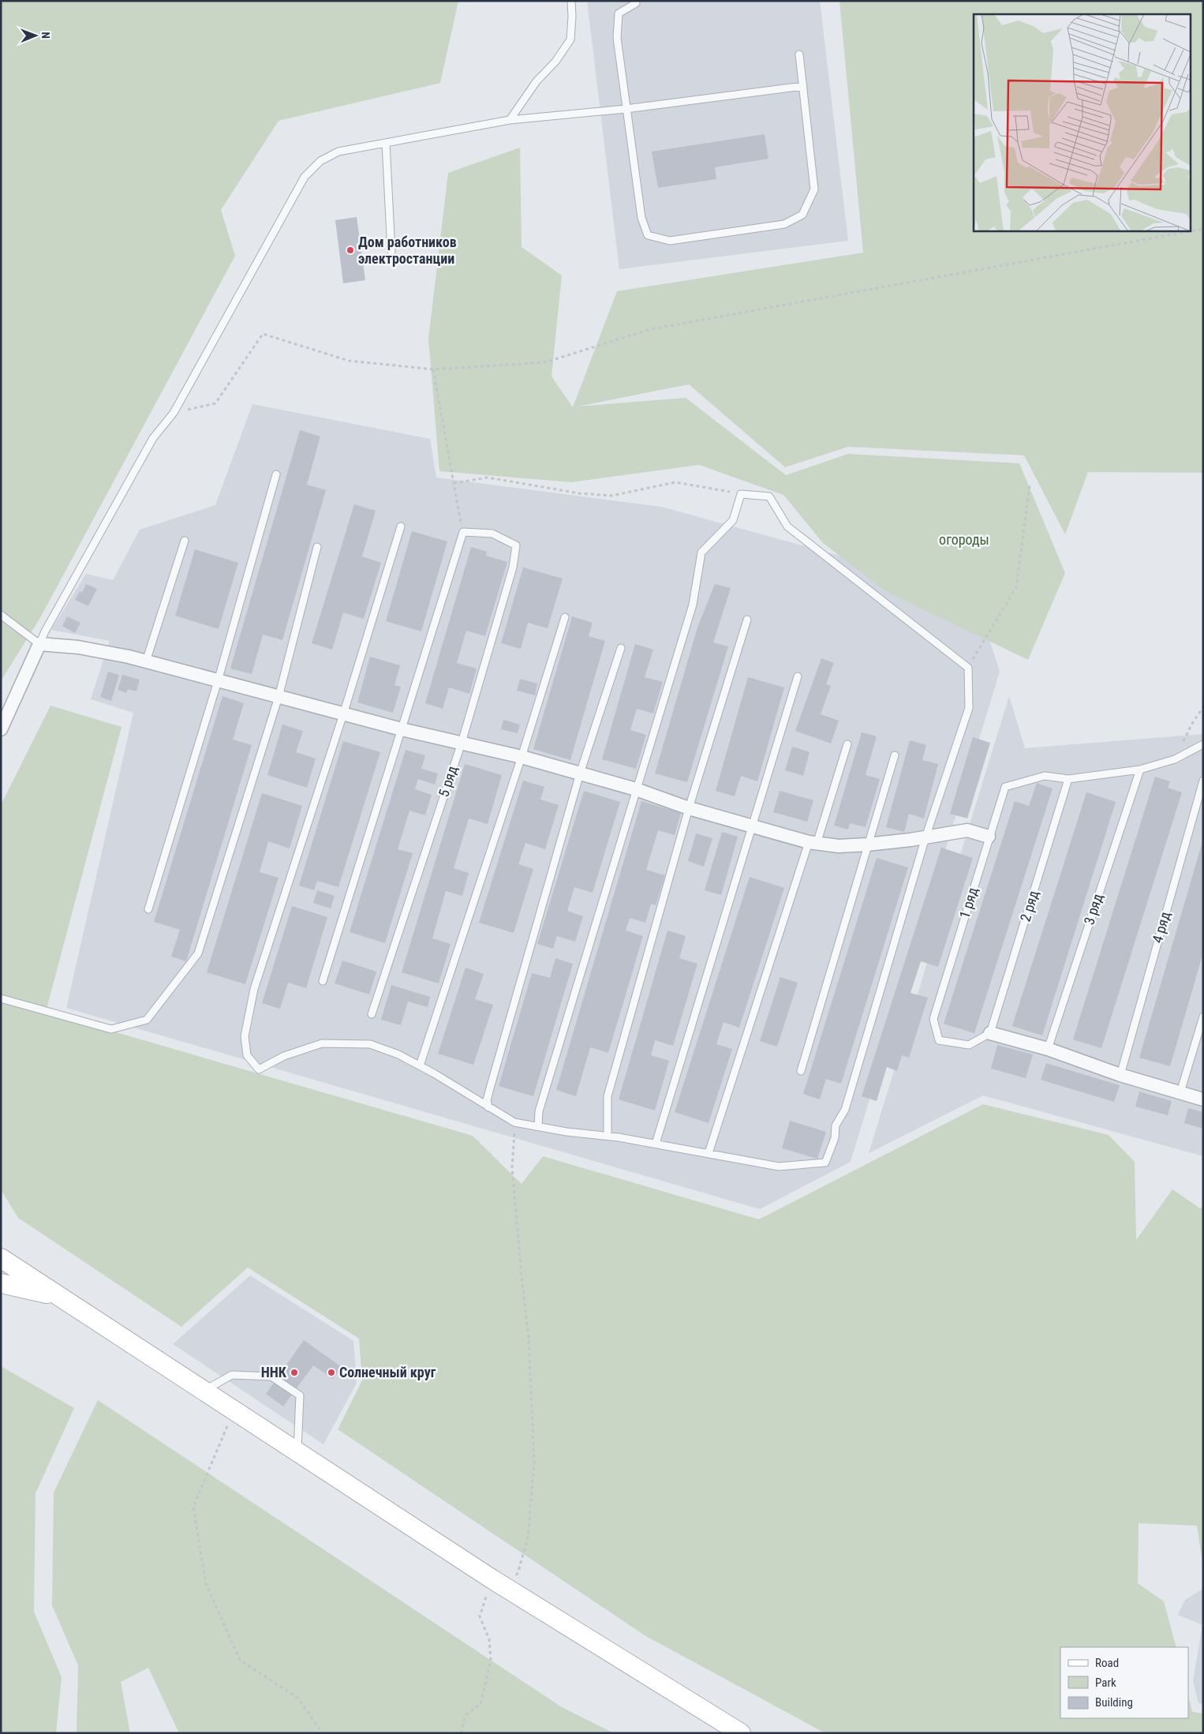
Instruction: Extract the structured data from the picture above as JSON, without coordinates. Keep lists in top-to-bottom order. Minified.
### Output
{"streets":{"lane":["5 ряд","1 ряд","2 ряд","3 ряд","4 ряд"]},"crossings":[["1 ряд","2 ряд"]],"parks":["огороды"],"places":["Дом работников электростанции","ННК","Солнечный круг"],"legend":["Road","Park","Building"],"north":"right"}
